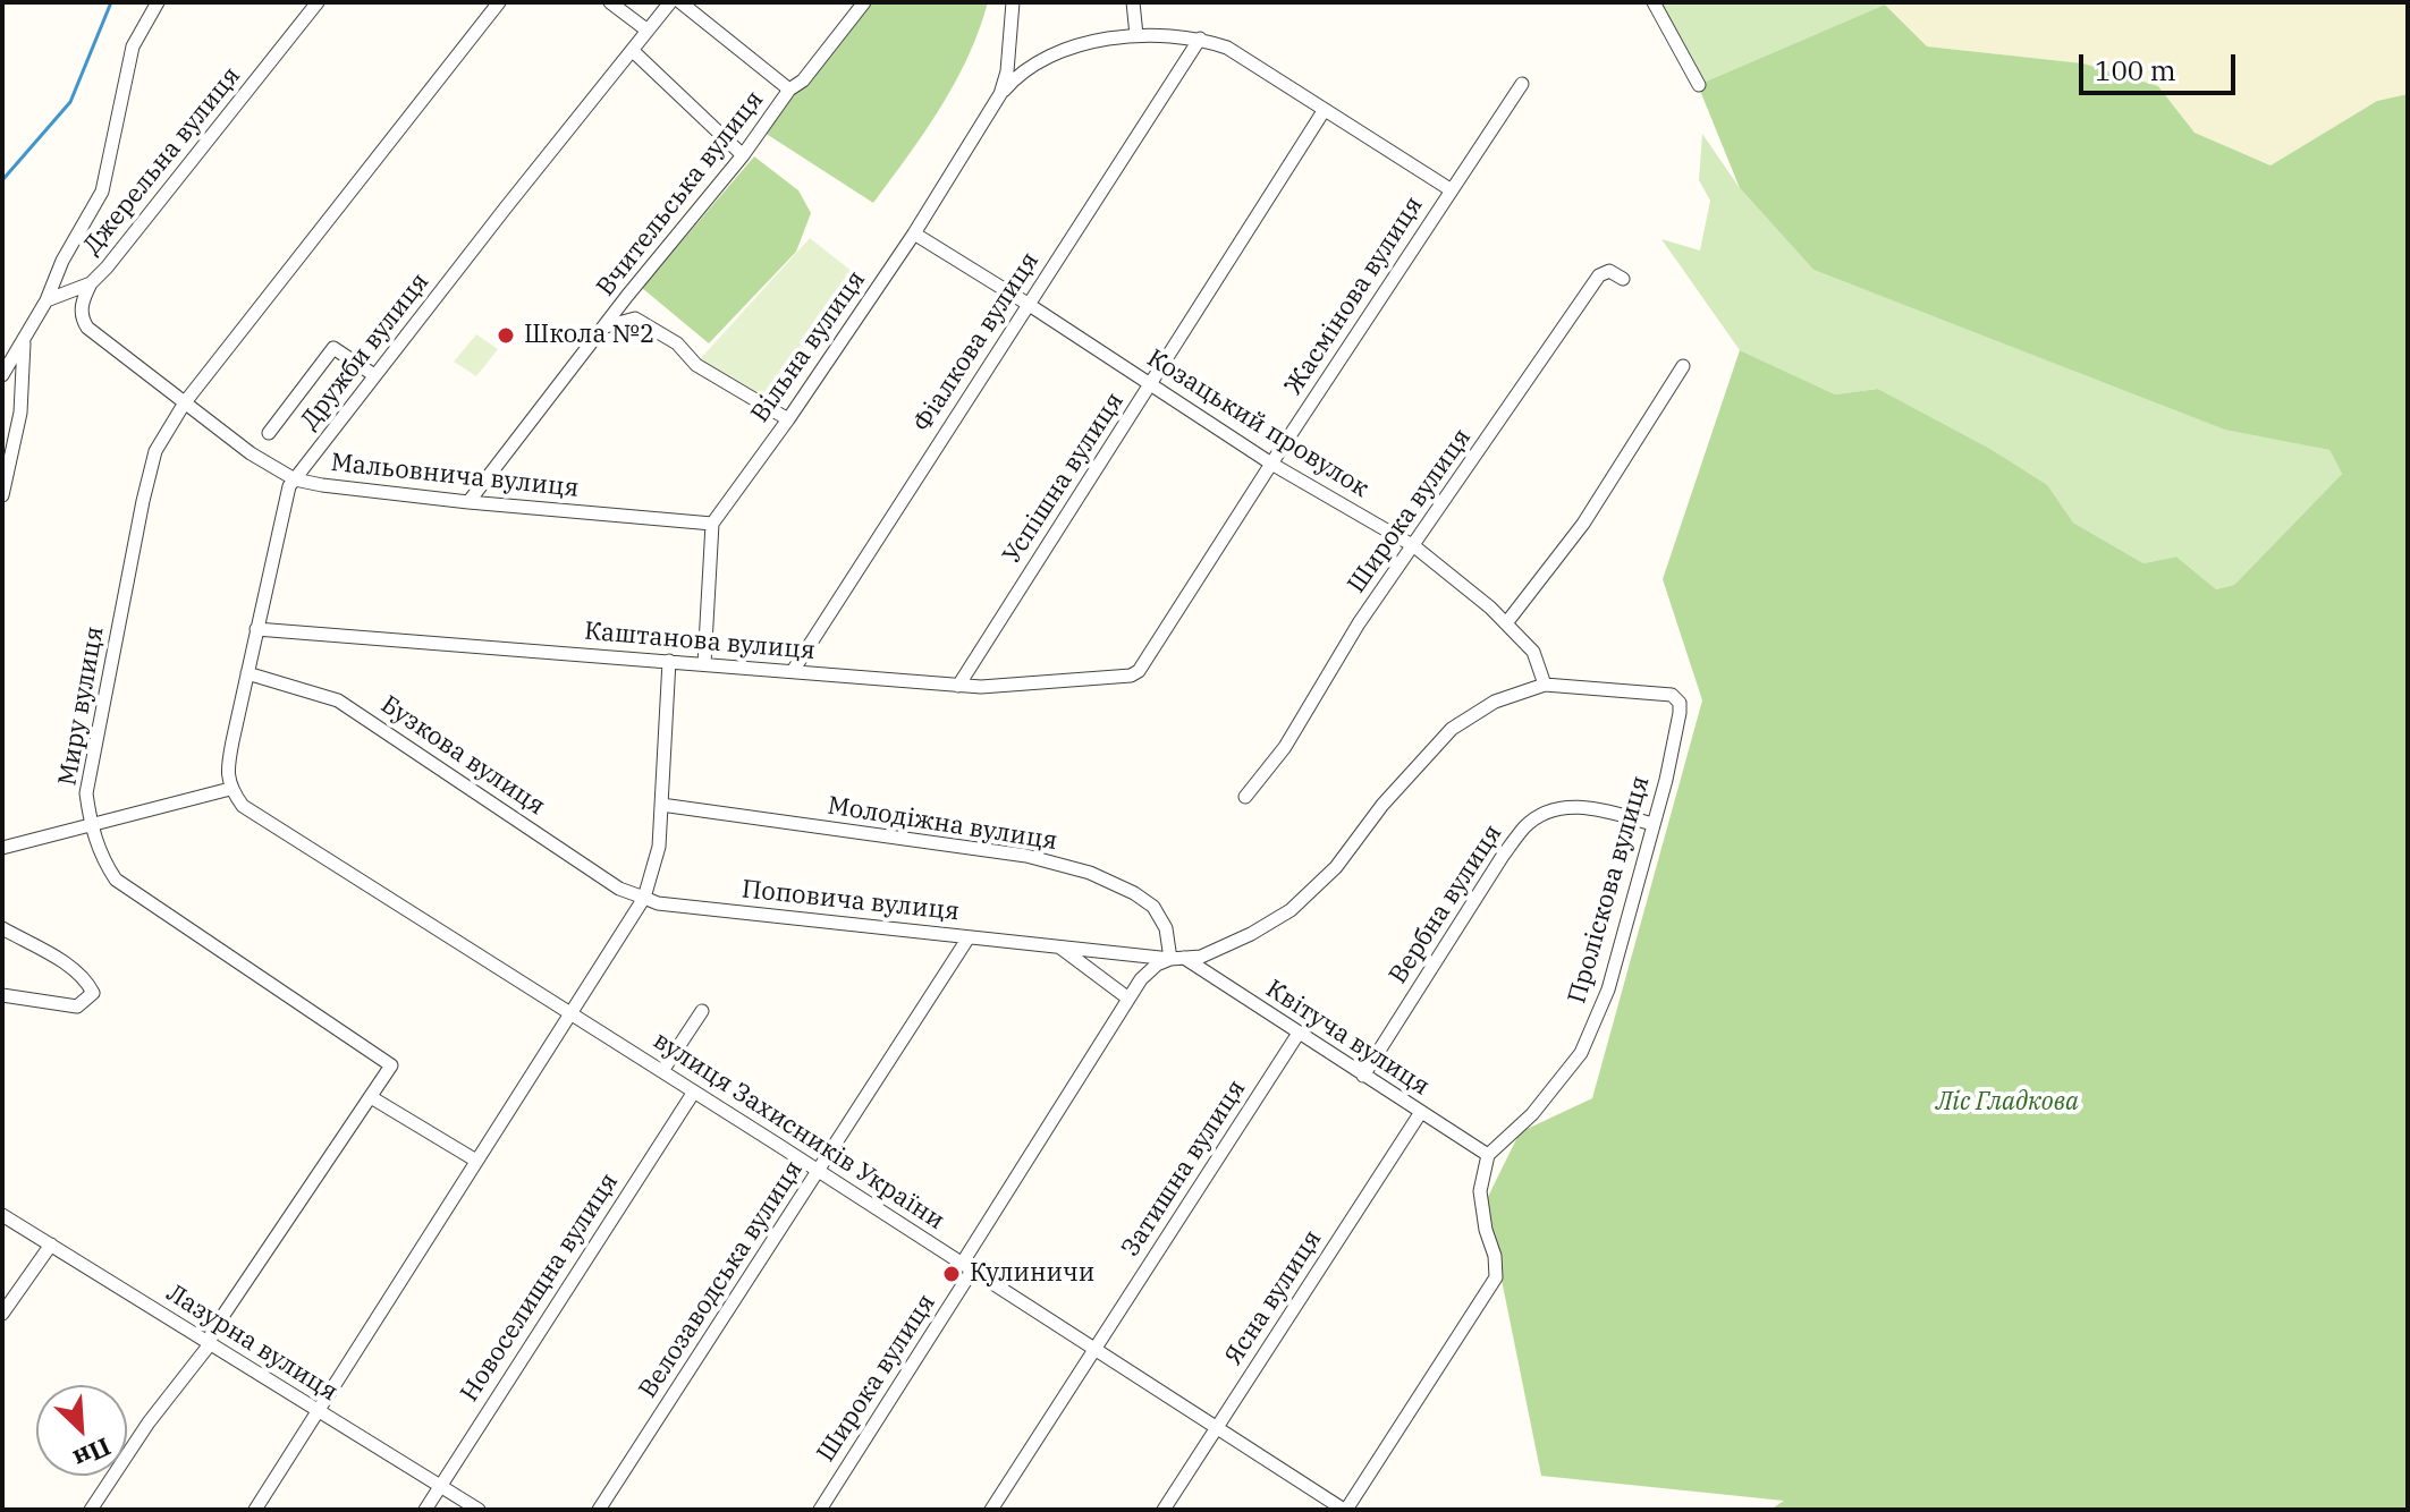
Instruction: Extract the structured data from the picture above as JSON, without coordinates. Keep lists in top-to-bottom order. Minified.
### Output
{"streets":{"street":["Джерельна вулиця","Вчительська вулиця","Жасмінова вулиця","Фіалкова вулиця","Вільна вулиця","Дружби вулиця","Козацький провулок","Мальовнича вулиця","Успішна вулиця","Широка вулиця","Каштанова вулиця","Миру вулиця","Бузкова вулиця","Молодіжна вулиця","Проліскова вулиця","Поповича вулиця","Вербна вулиця","Квітуча вулиця","вулиця Захисників України","Затишна вулиця","Велозаводська вулиця","Новоселищна вулиця","Ясна вулиця","Лазурна вулиця"]},"crossings":[["Джерельна вулиця","Мальовнича вулиця"],["Вчительська вулиця","Мальовнича вулиця"],["Жасмінова вулиця","Козацький провулок"],["Жасмінова вулиця","Каштанова вулиця"],["Фіалкова вулиця","Козацький провулок"],["Фіалкова вулиця","Каштанова вулиця"],["Вільна вулиця","Козацький провулок"],["Вільна вулиця","Мальовнича вулиця"],["Дружби вулиця","Мальовнича вулиця"],["Дружби вулиця","Каштанова вулиця"],["Дружби вулиця","Бузкова вулиця"],["Дружби вулиця","вулиця Захисників України"],["Козацький провулок","Успішна вулиця"],["Козацький провулок","Широка вулиця"],["Козацький провулок","Поповича вулиця"],["Мальовнича вулиця","Миру вулиця"],["Успішна вулиця","Каштанова вулиця"],["Широка вулиця","Молодіжна вулиця"],["Широка вулиця","Поповича вулиця"],["Широка вулиця","Квітуча вулиця"],["Широка вулиця","вулиця Захисників України"],["Миру вулиця","Лазурна вулиця"],["Бузкова вулиця","Поповича вулиця"],["Молодіжна вулиця","Поповича вулиця"],["Молодіжна вулиця","Квітуча вулиця"],["Проліскова вулиця","Поповича вулиця"],["Проліскова вулиця","Вербна вулиця"],["Проліскова вулиця","Квітуча вулиця"],["Поповича вулиця","Квітуча вулиця"],["Поповича вулиця","Велозаводська вулиця"],["Вербна вулиця","Квітуча вулиця"],["Квітуча вулиця","Затишна вулиця"],["Квітуча вулиця","Ясна вулиця"],["вулиця Захисників України","Затишна вулиця"],["вулиця Захисників України","Велозаводська вулиця"],["вулиця Захисників України","Новоселищна вулиця"],["вулиця Захисників України","Ясна вулиця"],["Новоселищна вулиця","Лазурна вулиця"]],"parks":["Ліс Гладкова"],"places":["Школа №2","Кулиничи"],"scale_bar":"100 m","north":"bottom right"}
